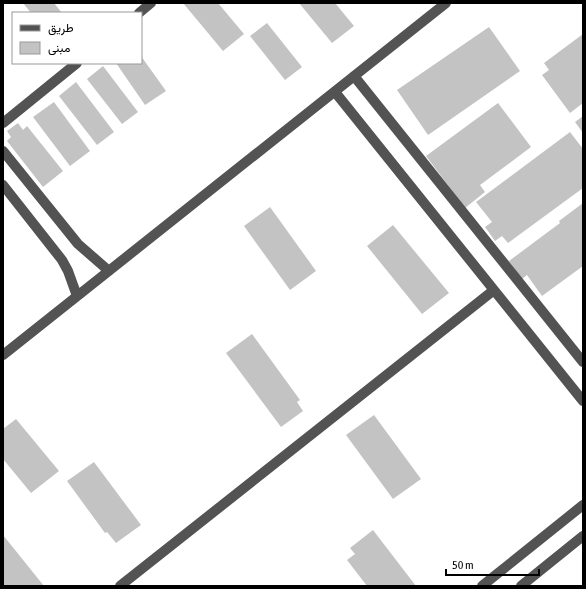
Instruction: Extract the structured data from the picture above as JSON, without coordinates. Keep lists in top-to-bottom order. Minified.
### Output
{"legend":["طريق","مبنى"],"scale_bar":"50 m"}
